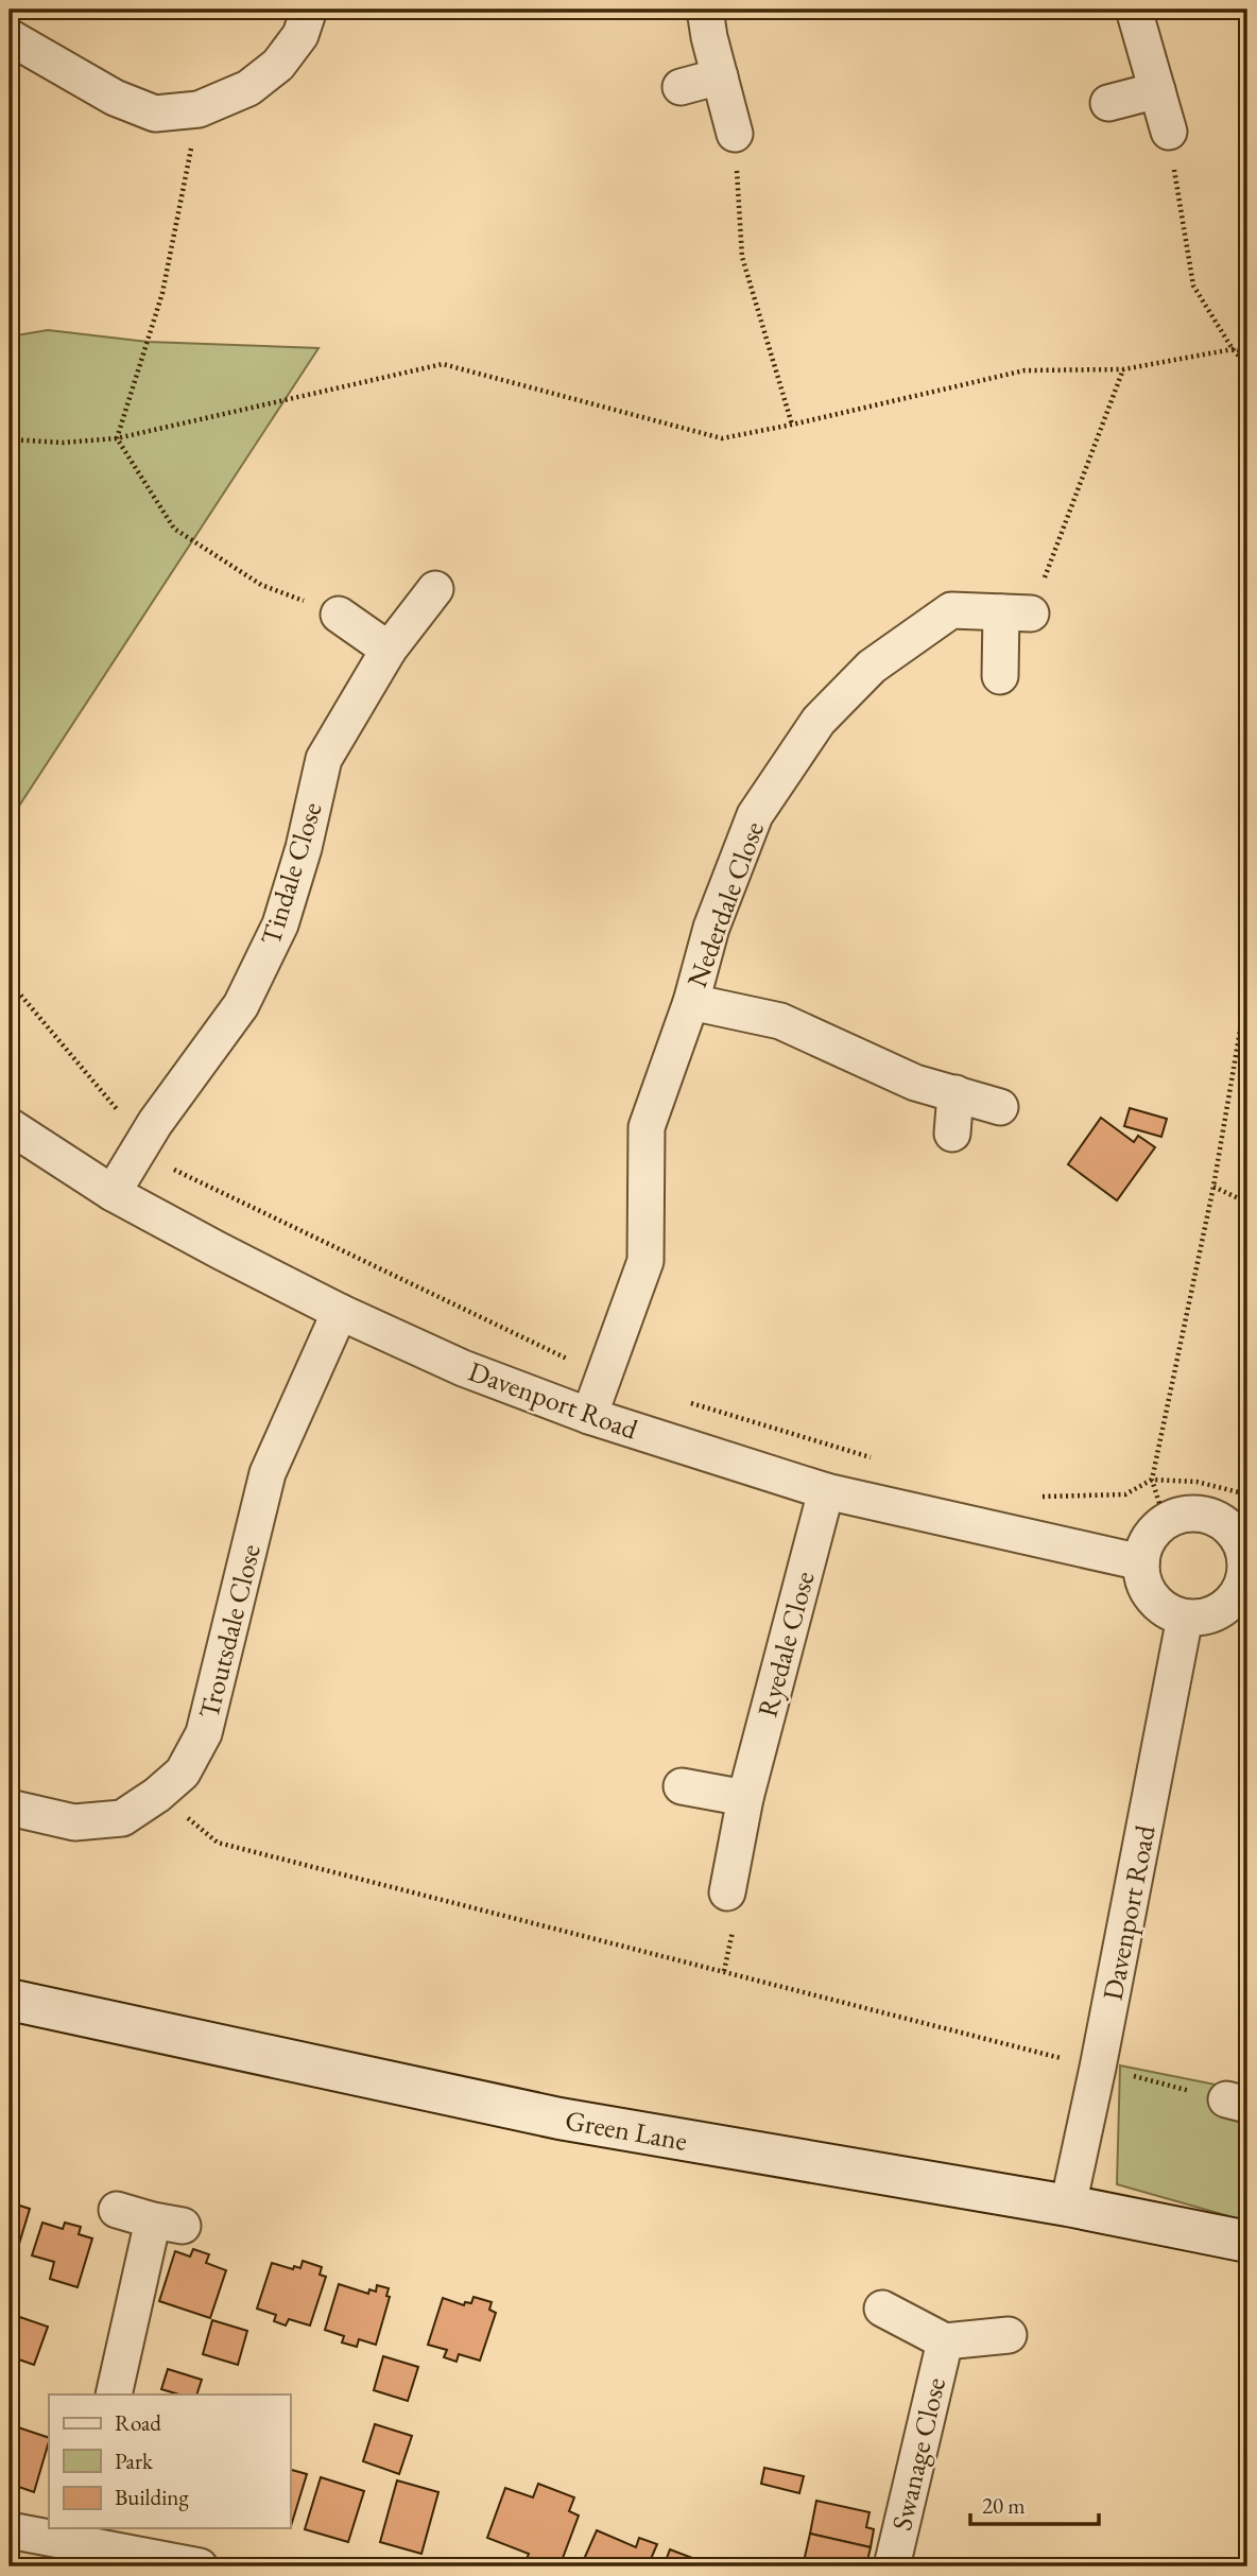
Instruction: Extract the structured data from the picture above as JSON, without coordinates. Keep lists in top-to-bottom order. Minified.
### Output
{"streets":{"main road":["Green Lane"],"street":["Tindale Close","Nederdale Close","Davenport Road","Troutsdale Close","Ryedale Close","Swanage Close"]},"crossings":[["Tindale Close","Davenport Road"],["Nederdale Close","Davenport Road"],["Davenport Road","Troutsdale Close"],["Davenport Road","Ryedale Close"],["Davenport Road","Green Lane"]],"legend":["Road","Park","Building"],"scale_bar":"20 m"}
